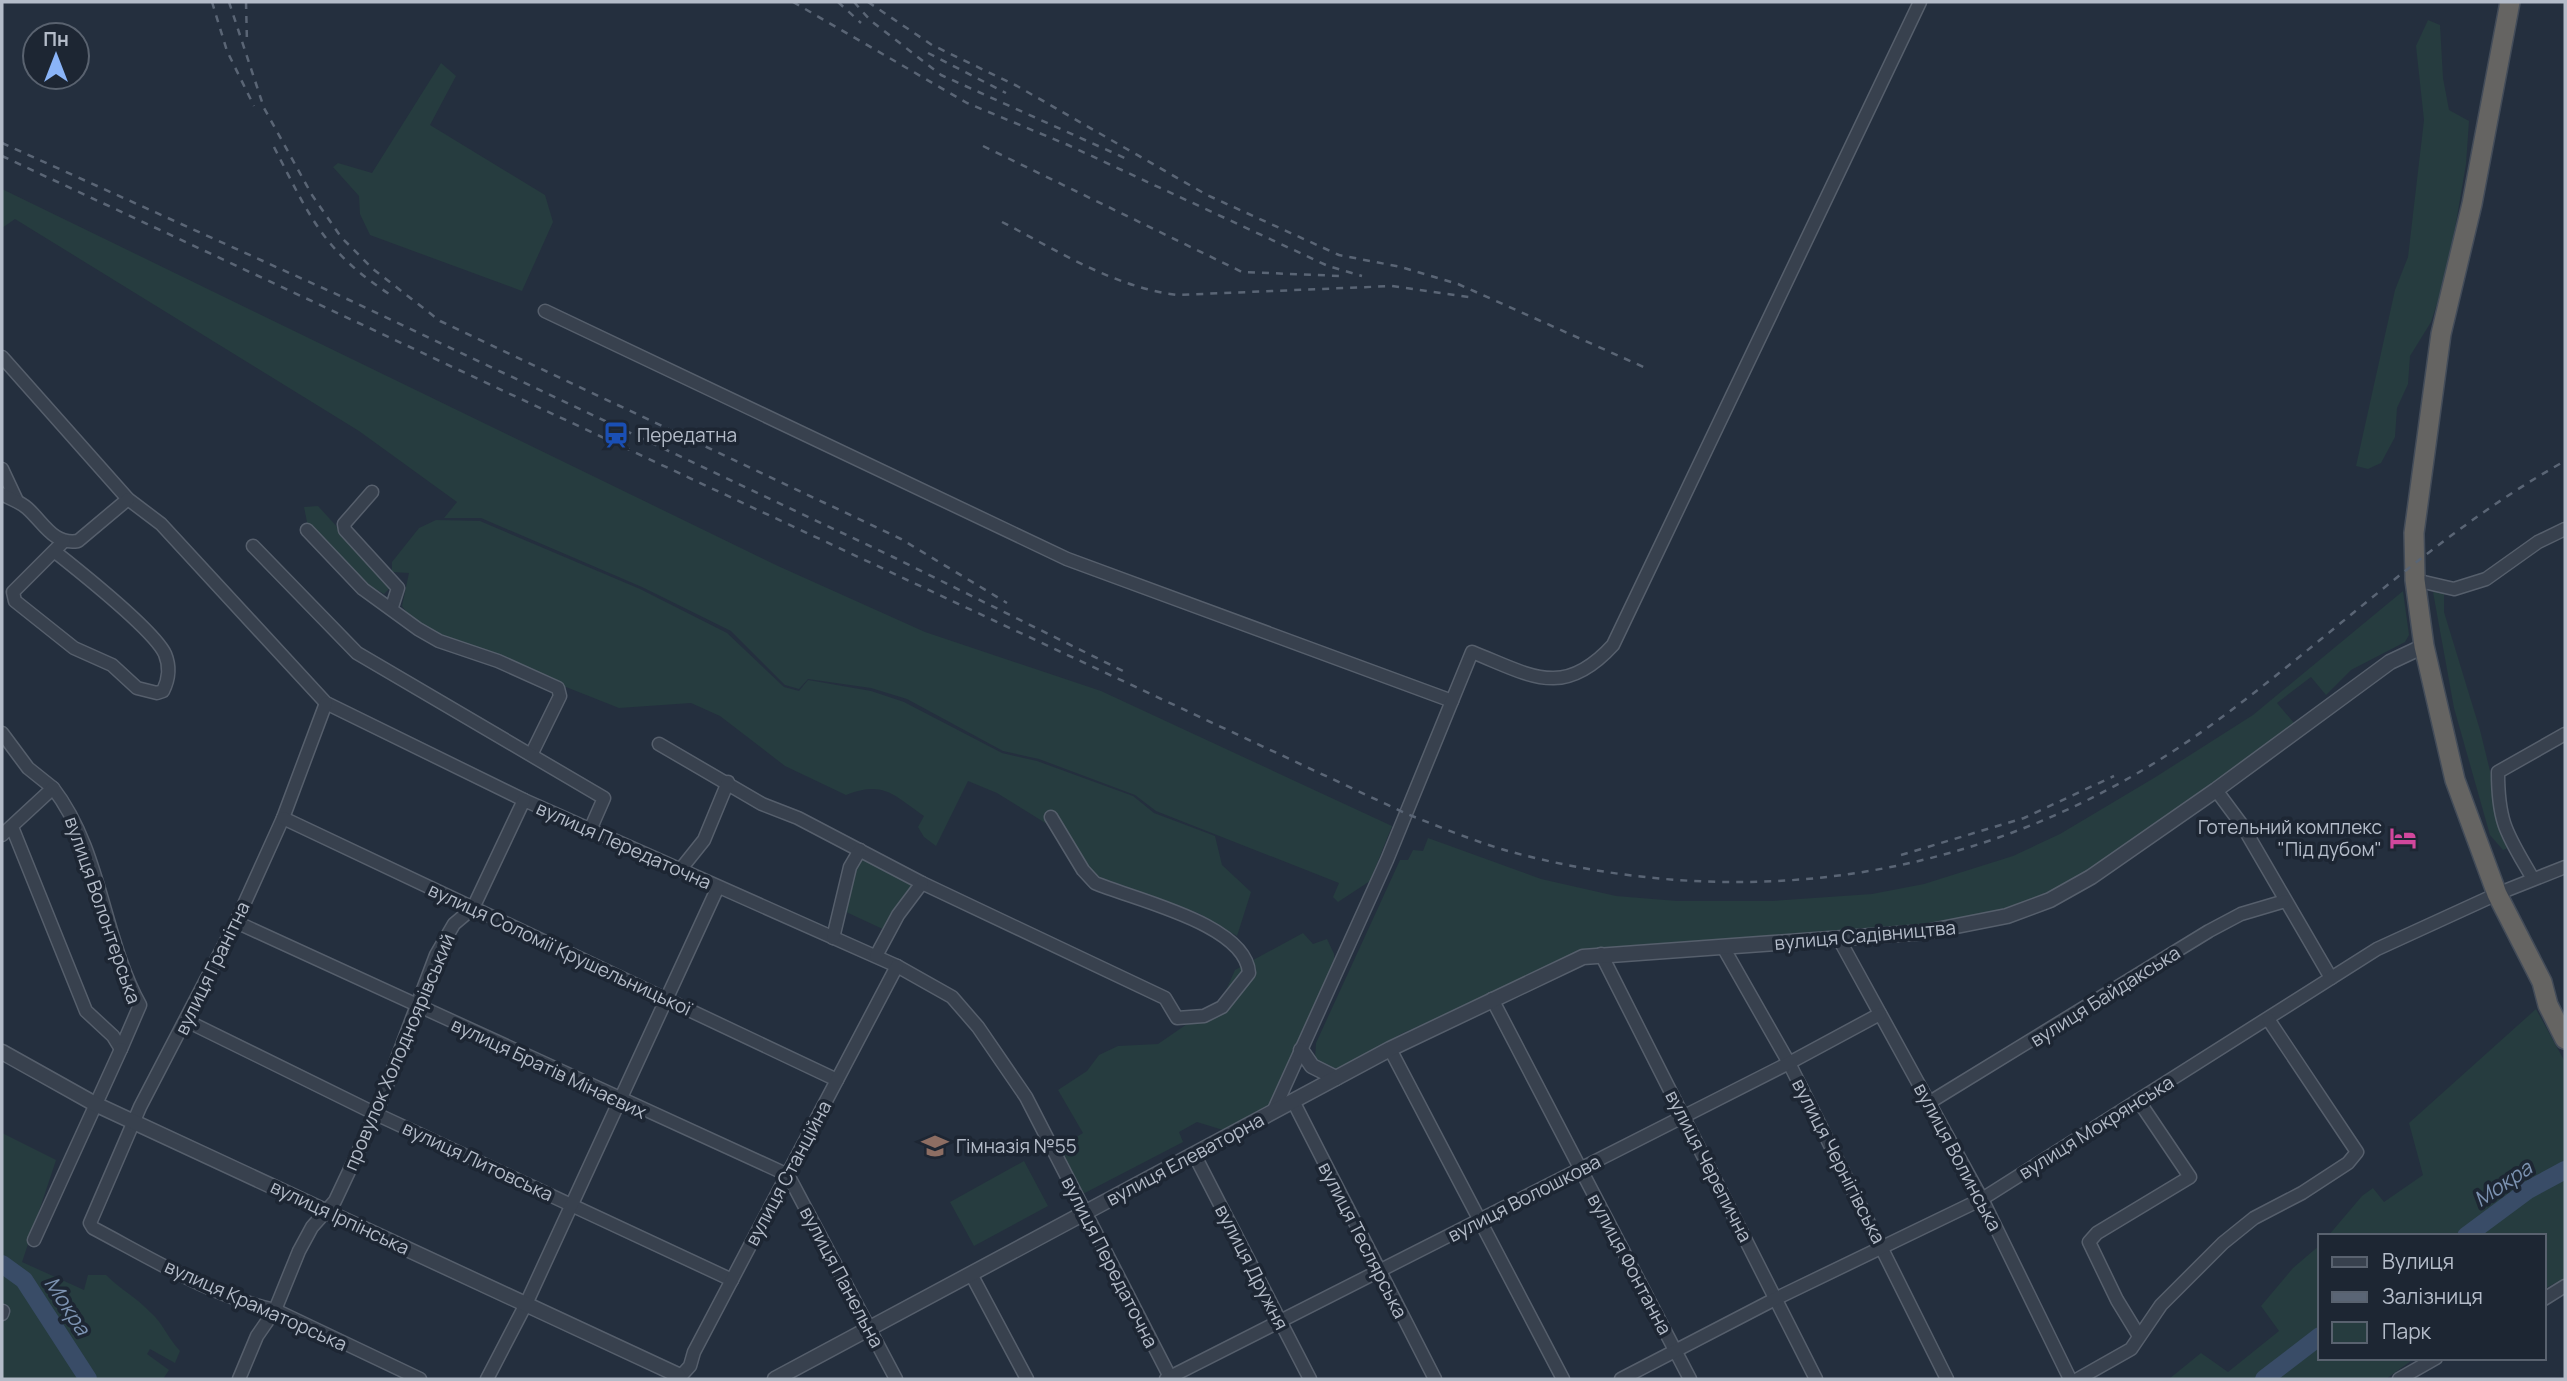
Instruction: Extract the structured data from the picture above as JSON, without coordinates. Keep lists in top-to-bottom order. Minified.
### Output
{"streets":{"street":["вулиця Передаточна","вулиця Волонтерська","вулиця Садівництва","вулиця Соломії Крушельницької","вулиця Гранітна","вулиця Байдакська","провулок Холодноярівський","вулиця Братів Мінаєвих","вулиця Мокрянська","вулиця Волинська","вулиця Елеваторна","вулиця Литовська","вулиця Чернігівська","вулиця Черепична","вулиця Станційна","вулиця Волошкова","вулиця Ірпінська","вулиця Теслярська","вулиця Фонтанна","вулиця Дружня","вулиця Панельна","вулиця Краматорська"]},"crossings":[["вулиця Передаточна","вулиця Гранітна"],["вулиця Передаточна","провулок Холодноярівський"],["вулиця Передаточна","вулиця Елеваторна"],["вулиця Передаточна","вулиця Станційна"],["вулиця Передаточна","вулиця Волошкова"],["вулиця Волонтерська","вулиця Ірпінська"],["вулиця Садівництва","вулиця Волинська"],["вулиця Садівництва","вулиця Елеваторна"],["вулиця Садівництва","вулиця Чернігівська"],["вулиця Садівництва","вулиця Черепична"],["вулиця Соломії Крушельницької","вулиця Гранітна"],["вулиця Соломії Крушельницької","провулок Холодноярівський"],["вулиця Соломії Крушельницької","вулиця Станційна"],["вулиця Гранітна","вулиця Братів Мінаєвих"],["вулиця Гранітна","вулиця Литовська"],["вулиця Гранітна","вулиця Ірпінська"],["вулиця Гранітна","вулиця Краматорська"],["вулиця Байдакська","вулиця Волинська"],["провулок Холодноярівський","вулиця Братів Мінаєвих"],["провулок Холодноярівський","вулиця Литовська"],["провулок Холодноярівський","вулиця Ірпінська"],["провулок Холодноярівський","вулиця Краматорська"],["вулиця Братів Мінаєвих","вулиця Станційна"],["вулиця Братів Мінаєвих","вулиця Панельна"],["вулиця Мокрянська","вулиця Волинська"],["вулиця Мокрянська","вулиця Чернігівська"],["вулиця Мокрянська","вулиця Черепична"],["вулиця Мокрянська","вулиця Фонтанна"],["вулиця Волинська","вулиця Волошкова"],["вулиця Елеваторна","вулиця Черепична"],["вулиця Елеваторна","вулиця Теслярська"],["вулиця Елеваторна","вулиця Фонтанна"],["вулиця Елеваторна","вулиця Дружня"],["вулиця Елеваторна","вулиця Панельна"],["вулиця Литовська","вулиця Станційна"],["вулиця Чернігівська","вулиця Волошкова"],["вулиця Черепична","вулиця Волошкова"],["вулиця Станційна","вулиця Ірпінська"],["вулиця Станційна","вулиця Панельна"],["вулиця Волошкова","вулиця Теслярська"],["вулиця Волошкова","вулиця Фонтанна"],["вулиця Волошкова","вулиця Дружня"]],"water":["Мокра"],"places":{"station":["Передатна"],"hotel":["Готельний комплекс \"Під дубом\""],"school or university":["Гімназія №55"]},"legend":["Вулиця","Залізниця","Парк"],"north":"top"}
